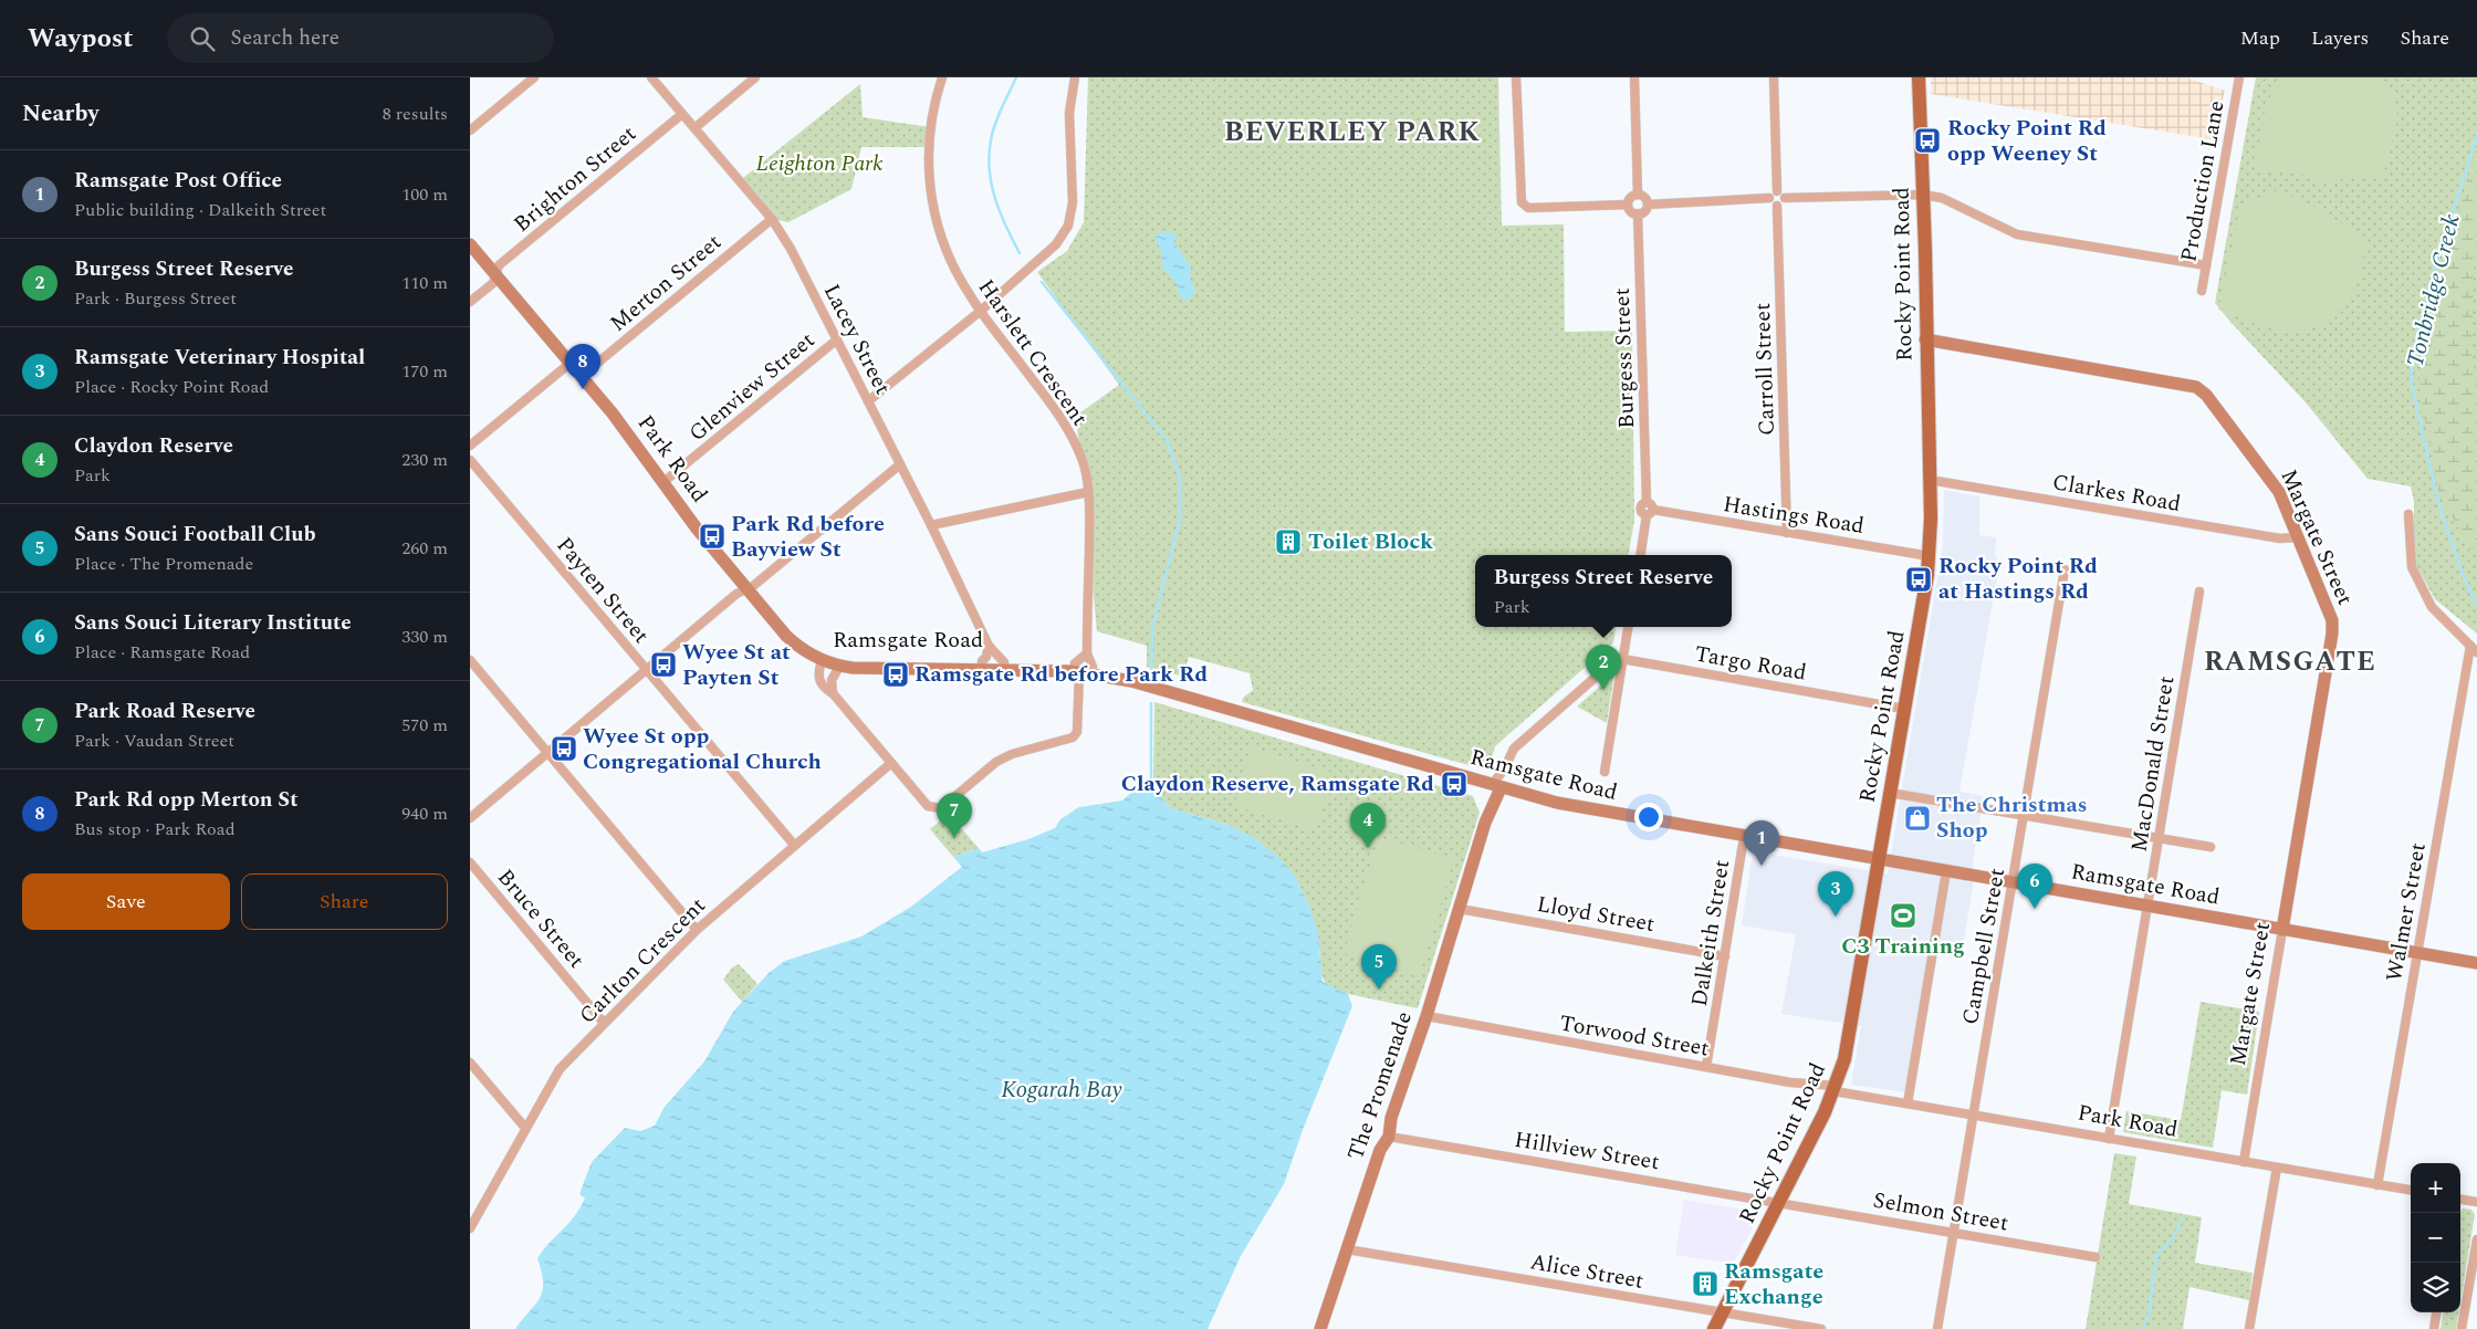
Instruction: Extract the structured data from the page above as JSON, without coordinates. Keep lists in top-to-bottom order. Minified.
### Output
{"streets":{"main road":["Rocky Point Road","Park Road","Margate Street","Ramsgate Road","The Promenade"],"street":["Brighton Street","Production Lane","Merton Street","Lacey Street","Harslett Crescent","Burgess Street","Carroll Street","Glenview Street","Clarkes Road","Hastings Road","Payten Street","Targo Road","MacDonald Street","Walmer Street","Lloyd Street","Bruce Street","Dalkeith Street","Campbell Street","Carlton Crescent","Torwood Street","Hillview Street","Selmon Street","Alice Street"]},"crossings":[["Brighton Street","Lacey Street"],["Brighton Street","Park Road"],["Rocky Point Road","Park Road"],["Rocky Point Road","Clarkes Road"],["Rocky Point Road","Hastings Road"],["Rocky Point Road","Margate Street"],["Rocky Point Road","Ramsgate Road"],["Rocky Point Road","Targo Road"],["Rocky Point Road","Torwood Street"],["Rocky Point Road","Hillview Street"],["Rocky Point Road","Selmon Street"],["Rocky Point Road","Alice Street"],["Merton Street","Lacey Street"],["Merton Street","Park Road"],["Lacey Street","Glenview Street"],["Lacey Street","Ramsgate Road"],["Harslett Crescent","Ramsgate Road"],["Burgess Street","Hastings Road"],["Carroll Street","Hastings Road"],["Glenview Street","Park Road"],["Park Road","Margate Street"],["Park Road","Ramsgate Road"],["Park Road","MacDonald Street"],["Park Road","Walmer Street"],["Park Road","Campbell Street"],["Park Road","Torwood Street"],["Clarkes Road","Margate Street"],["Margate Street","Ramsgate Road"],["Payten Street","Carlton Crescent"],["Ramsgate Road","MacDonald Street"],["Ramsgate Road","Walmer Street"],["Ramsgate Road","Dalkeith Street"],["Ramsgate Road","Campbell Street"],["Ramsgate Road","The Promenade"],["Lloyd Street","Dalkeith Street"],["Lloyd Street","The Promenade"],["Bruce Street","Carlton Crescent"],["Dalkeith Street","Torwood Street"],["Campbell Street","Selmon Street"],["Torwood Street","The Promenade"],["The Promenade","Hillview Street"],["The Promenade","Alice Street"],["Hillview Street","Selmon Street"]],"districts":["BEVERLEY PARK","RAMSGATE"],"water":["Tonbridge Creek","Kogarah Bay"],"parks":["Leighton Park"],"places":{"bus stop":["Rocky Point Rd opp Weeney St","Park Rd before Bayview St","Rocky Point Rd at Hastings Rd","Wyee St at Payten St","Ramsgate Rd before Park Rd","Wyee St opp Congregational Church","Claydon Reserve, Ramsgate Rd"],"building":["Toilet Block","Ramsgate Exchange"],"shop":["The Christmas Shop"],"sports":["C3 Training"]},"page":{"header":"Waypost","search":"Search here","nav":["Map","Layers","Share"],"heading":["Nearby","8 results"],"list":[{"mark":"1","name":"Ramsgate Post Office","note":"Public building · Dalkeith Street","value":"100 m"},{"mark":"2","name":"Burgess Street Reserve","note":"Park · Burgess Street","value":"110 m"},{"mark":"3","name":"Ramsgate Veterinary Hospital","note":"Place · Rocky Point Road","value":"170 m"},{"mark":"4","name":"Claydon Reserve","note":"Park","value":"230 m"},{"mark":"5","name":"Sans Souci Football Club","note":"Place · The Promenade","value":"260 m"},{"mark":"6","name":"Sans Souci Literary Institute","note":"Place · Ramsgate Road","value":"330 m"},{"mark":"7","name":"Park Road Reserve","note":"Park · Vaudan Street","value":"570 m"},{"mark":"8","name":"Park Rd opp Merton St","note":"Bus stop · Park Road","value":"940 m"}],"pins":["8","2","7","4","1","6","3","5"],"popup":["Burgess Street Reserve","Park"],"buttons":["Save","Share"],"map_buttons":["+","−"]}}
